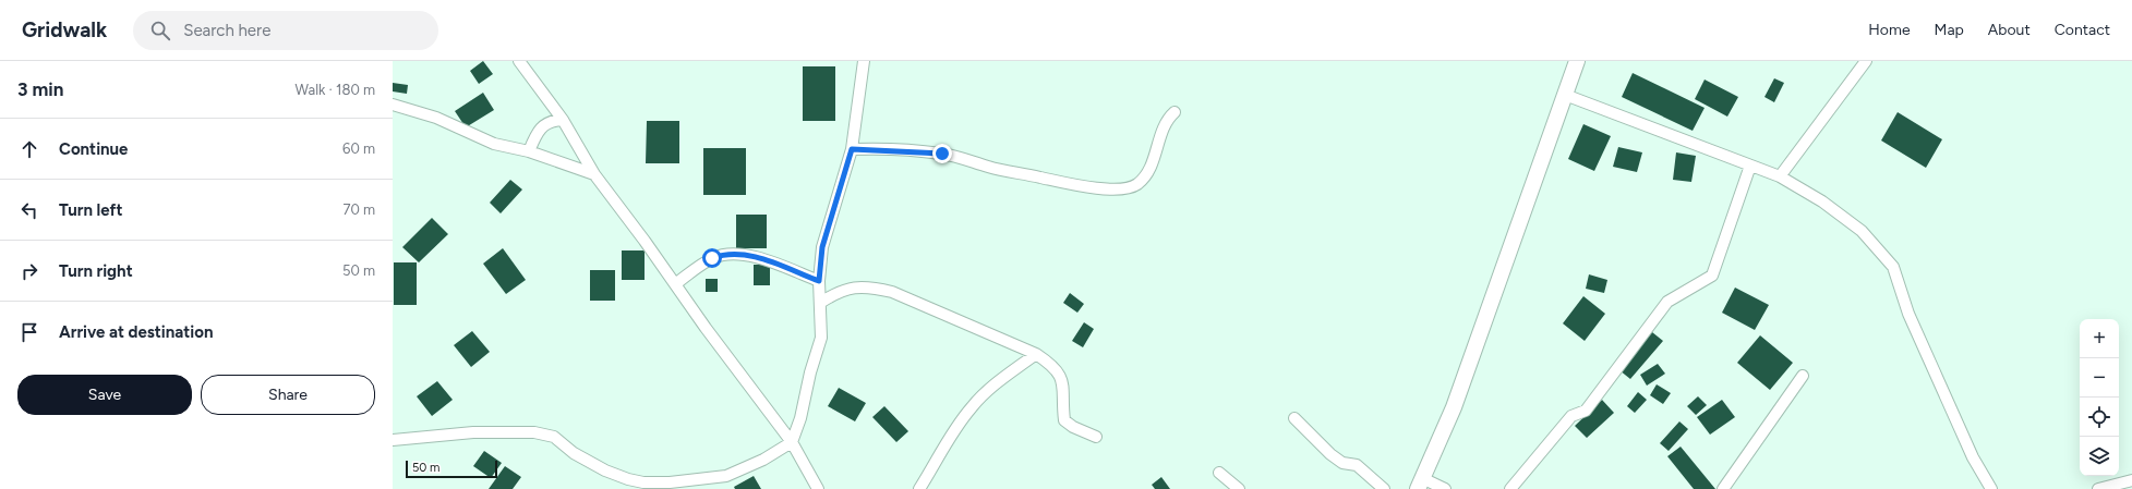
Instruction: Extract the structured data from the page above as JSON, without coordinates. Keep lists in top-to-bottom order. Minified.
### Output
{"scale_bar":"50 m","page":{"header":"Gridwalk","search":"Search here","nav":["Home","Map","About","Contact"],"heading":["3 min","Walk · 180 m"],"list":[["Continue","60 m"],["Turn left","70 m"],["Turn right","50 m"],"Arrive at destination"],"map_buttons":["+","−"],"buttons":["Save","Share"],"scale":"50 m"}}
